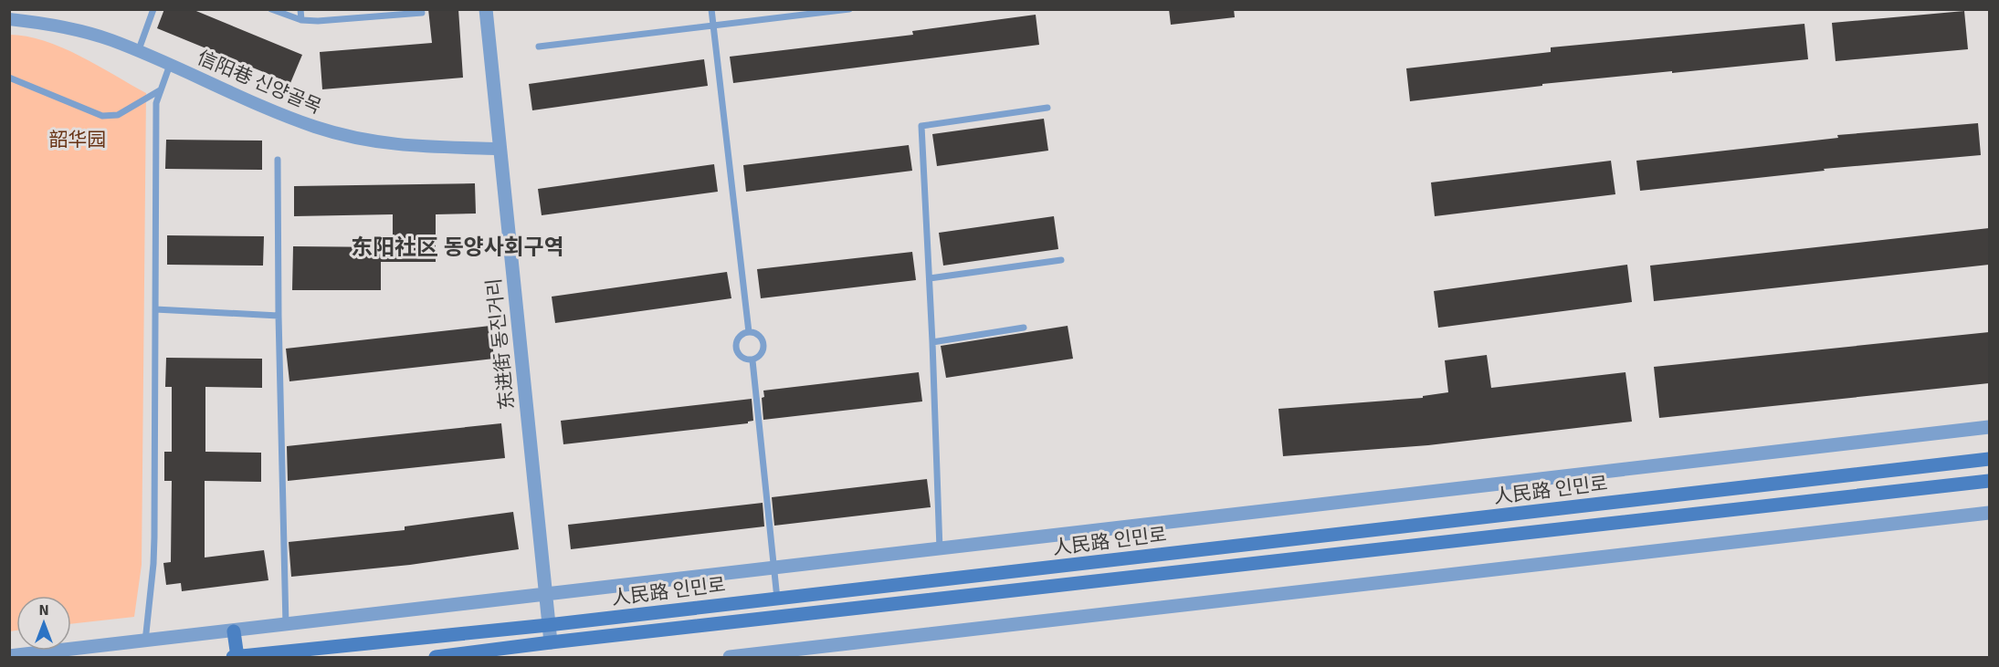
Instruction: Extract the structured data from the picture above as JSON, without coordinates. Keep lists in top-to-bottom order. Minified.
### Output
{"streets":{"main road":["人民路 인민로"],"street":["信阳巷 신양골목","东进街 동진거리"]},"crossings":[["信阳巷 신양골목","东进街 동진거리"],["东进街 동진거리","人民路 인민로"]],"districts":["东阳社区 동양사회구역"],"parks":["韶华园"],"north":"top"}
